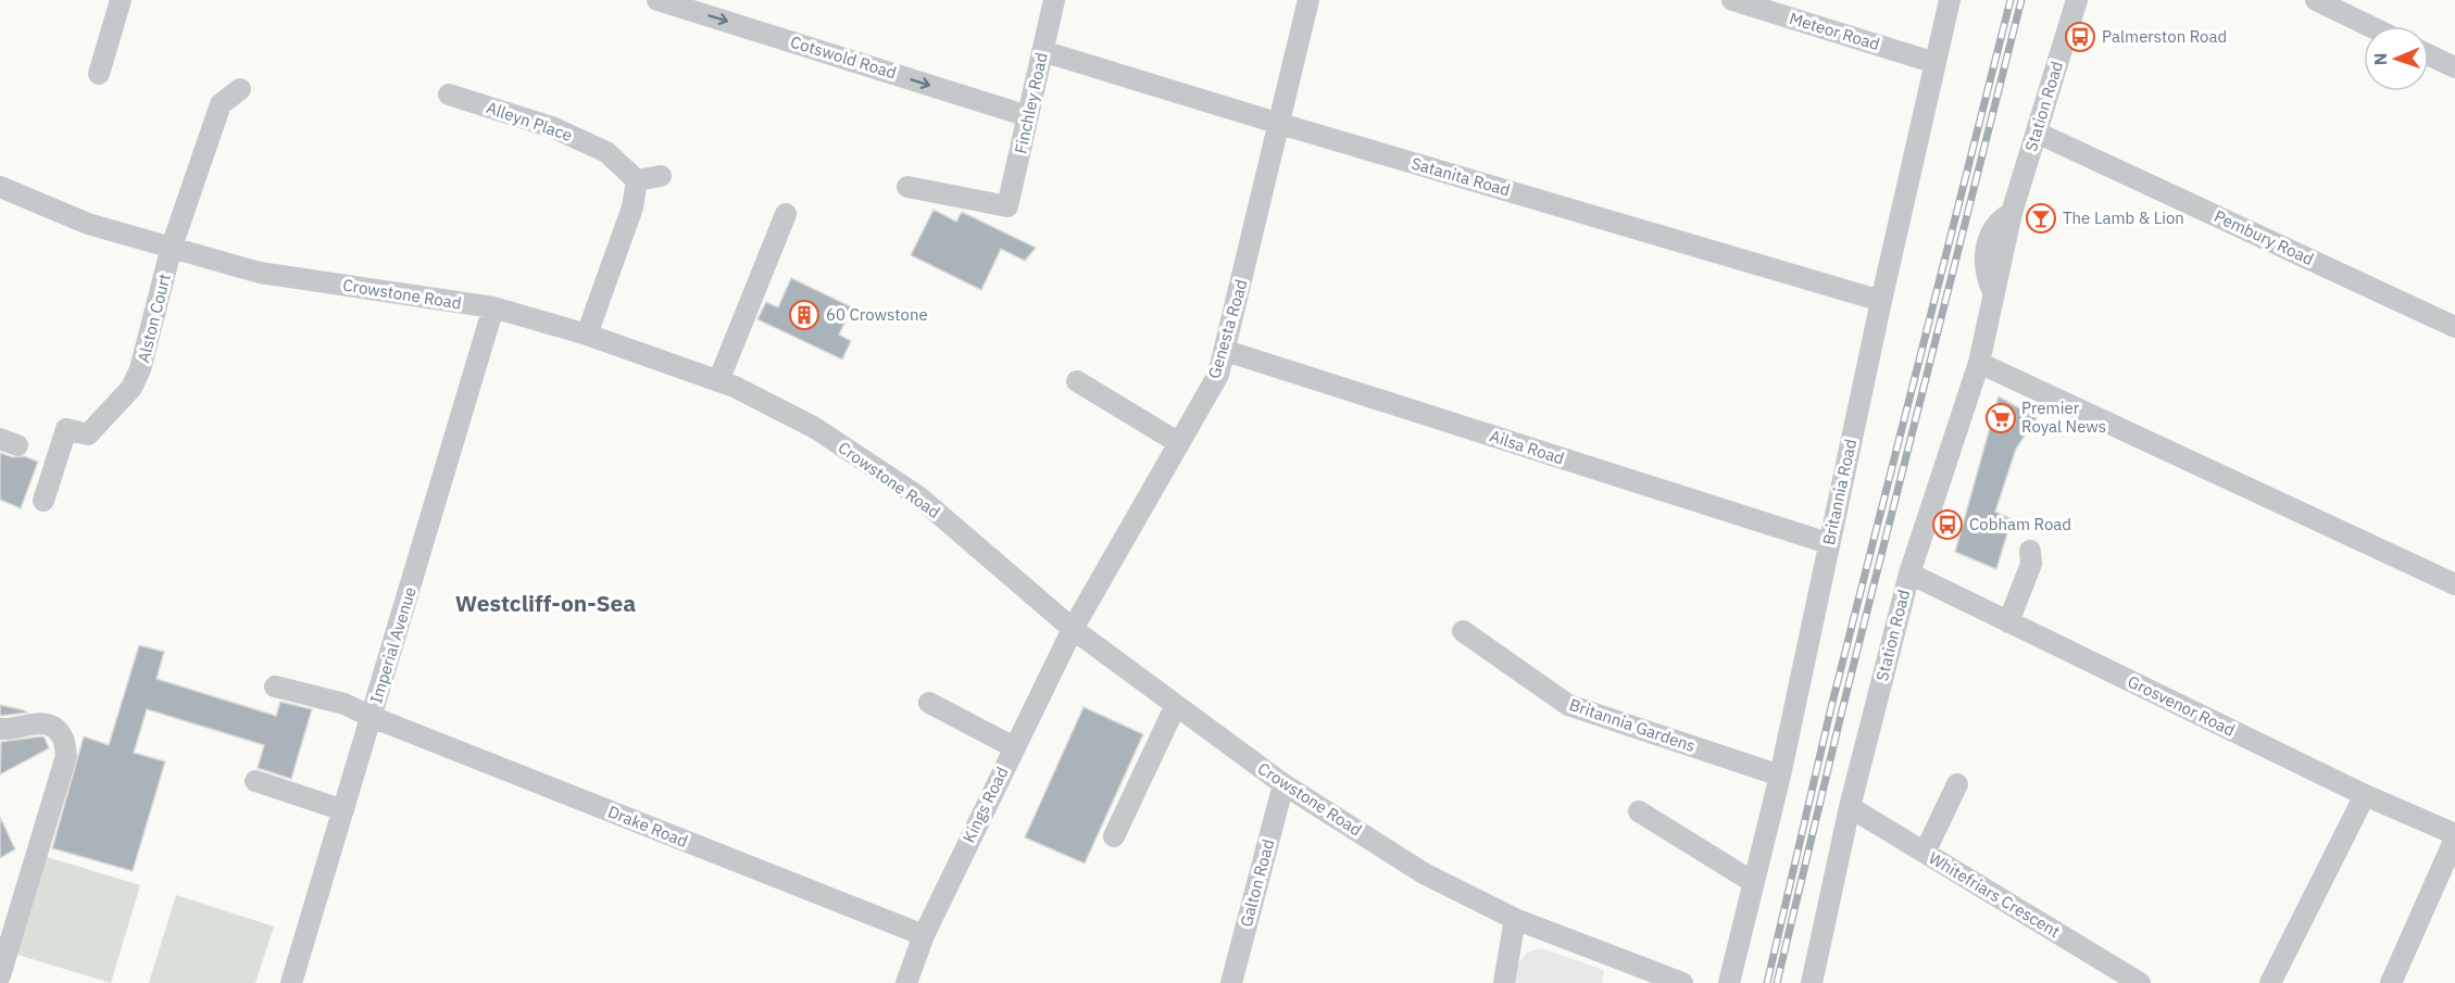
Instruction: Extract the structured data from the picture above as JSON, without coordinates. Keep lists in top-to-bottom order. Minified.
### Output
{"streets":{"street":["Meteor Road","Cotswold Road","Finchley Road","Station Road","Alleyn Place","Satanita Road","Pembury Road","Crowstone Road","Alston Court","Genesta Road","Ailsa Road","Britannia Road","Imperial Avenue","Grosvenor Road","Britannia Gardens","Kings Road","Drake Road","Galton Road","Whitefriars Crescent"]},"crossings":[["Meteor Road","Britannia Road"],["Cotswold Road","Finchley Road"],["Finchley Road","Satanita Road"],["Station Road","Pembury Road"],["Station Road","Grosvenor Road"],["Station Road","Whitefriars Crescent"],["Satanita Road","Genesta Road"],["Satanita Road","Britannia Road"],["Crowstone Road","Alston Court"],["Crowstone Road","Genesta Road"],["Crowstone Road","Imperial Avenue"],["Crowstone Road","Kings Road"],["Crowstone Road","Galton Road"],["Genesta Road","Ailsa Road"],["Genesta Road","Kings Road"],["Ailsa Road","Britannia Road"],["Britannia Road","Britannia Gardens"],["Imperial Avenue","Drake Road"],["Kings Road","Drake Road"]],"one_way":["Cotswold Road"],"districts":["Westcliff-on-Sea"],"places":{"bus stop":["Palmerston Road","Cobham Road"],"bar":["The Lamb & Lion"],"building":["60 Crowstone"],"supermarket":["Premier Royal News"]},"north":"left"}
